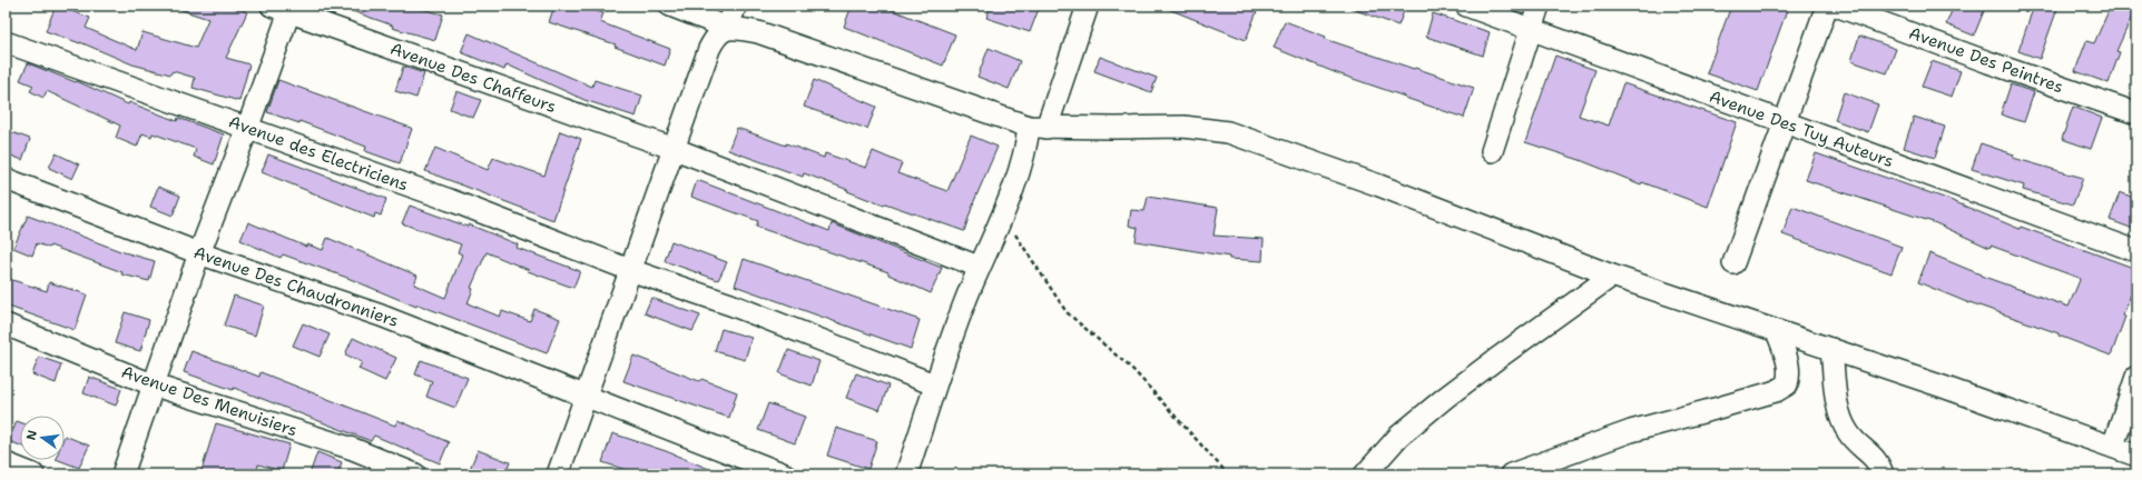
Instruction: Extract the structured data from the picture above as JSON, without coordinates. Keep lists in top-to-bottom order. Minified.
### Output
{"streets":{"street":["Avenue Des Peintres","Avenue Des Chaffeurs","Avenue Des Tuy Auteurs","Avenue des Electriciens","Avenue Des Chaudronniers","Avenue Des Menuisiers"]},"north":"left"}
